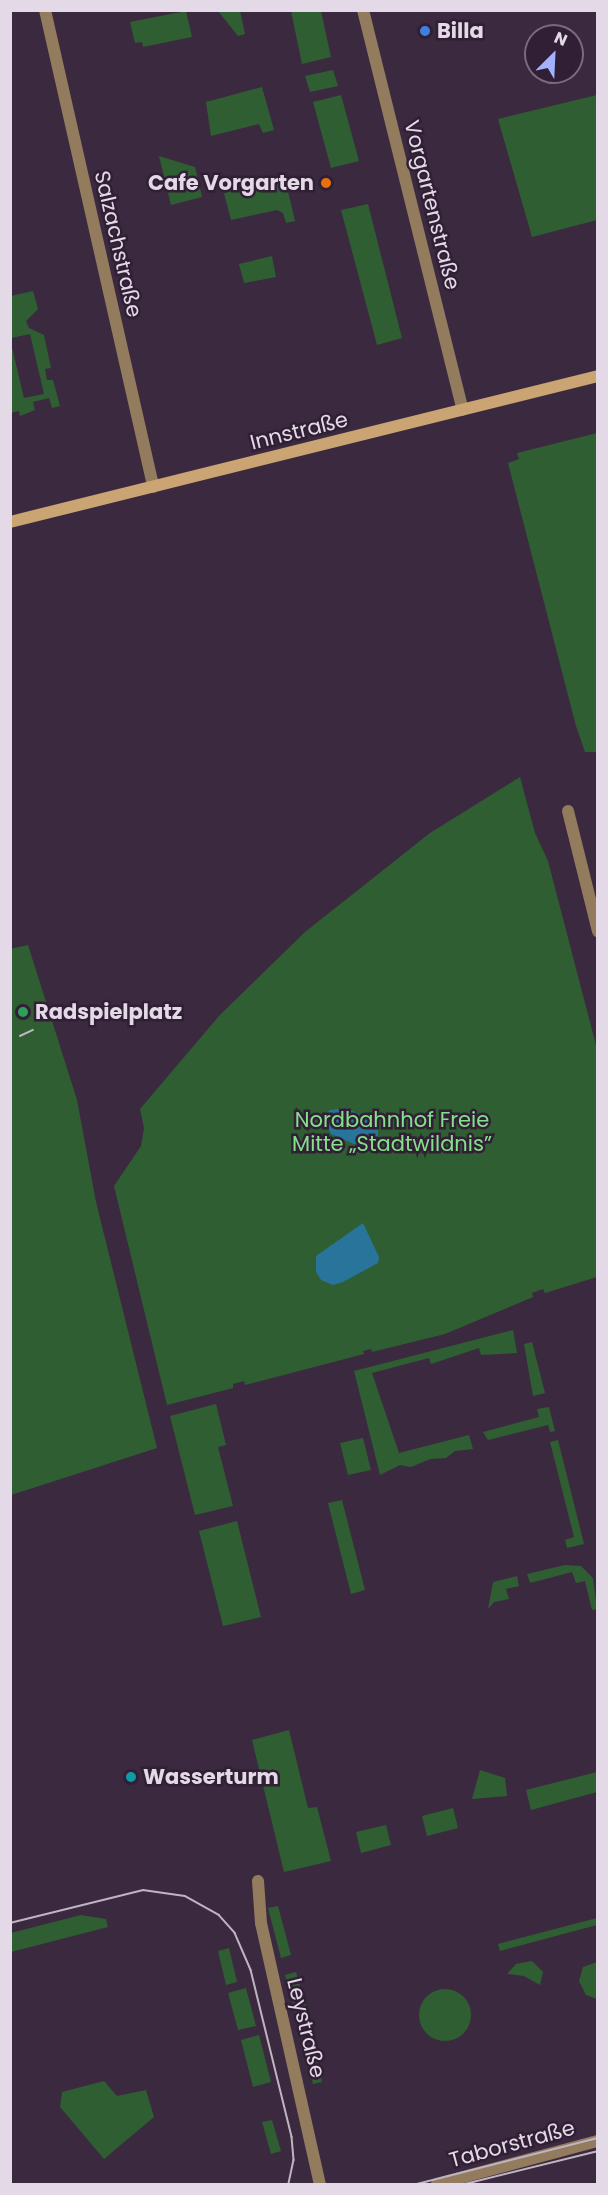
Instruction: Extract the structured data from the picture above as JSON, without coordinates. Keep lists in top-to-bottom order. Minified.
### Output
{"streets":{"main road":["Innstraße"],"street":["Vorgartenstraße","Salzachstraße","Leystraße","Taborstraße"]},"crossings":[["Vorgartenstraße","Innstraße"],["Salzachstraße","Innstraße"]],"parks":["Nordbahnhof Freie Mitte „Stadtwildnis”"],"places":["Billa","Cafe Vorgarten","Radspielplatz","Wasserturm"],"north":"top right"}
